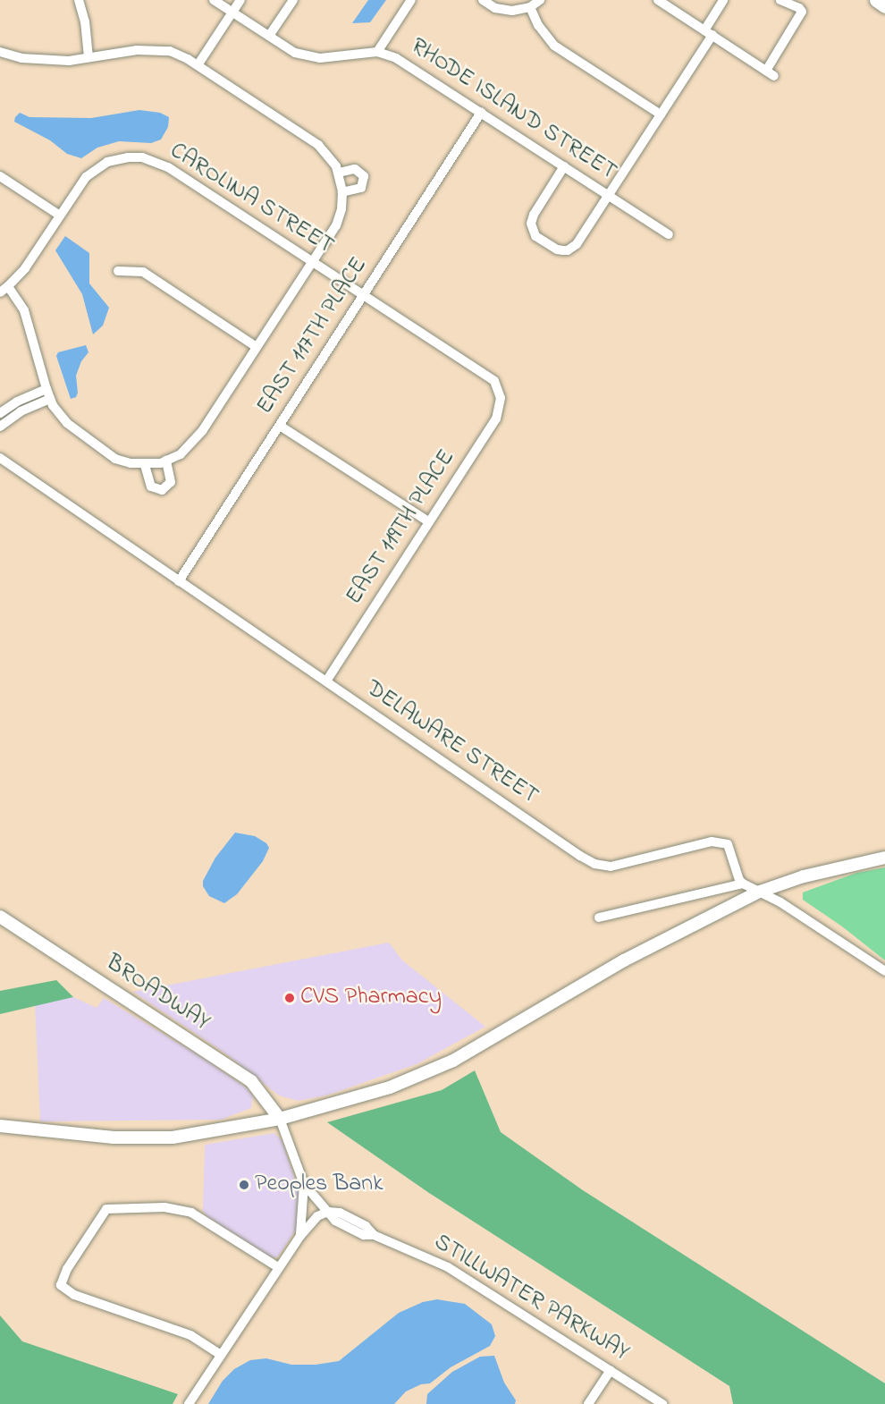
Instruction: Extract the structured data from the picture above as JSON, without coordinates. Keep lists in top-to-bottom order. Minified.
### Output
{"streets":{"main road":["BROADWAY"],"street":["RHODE ISLAND STREET","CAROLINA STREET","EAST 117TH PLACE","EAST 119TH PLACE","DELAWARE STREET","STILLWATER PARKWAY"]},"crossings":[["RHODE ISLAND STREET","EAST 117TH PLACE"],["CAROLINA STREET","EAST 117TH PLACE"],["CAROLINA STREET","EAST 119TH PLACE"],["EAST 117TH PLACE","DELAWARE STREET"],["EAST 119TH PLACE","DELAWARE STREET"]],"places":["CVS Pharmacy","Peoples Bank"]}
